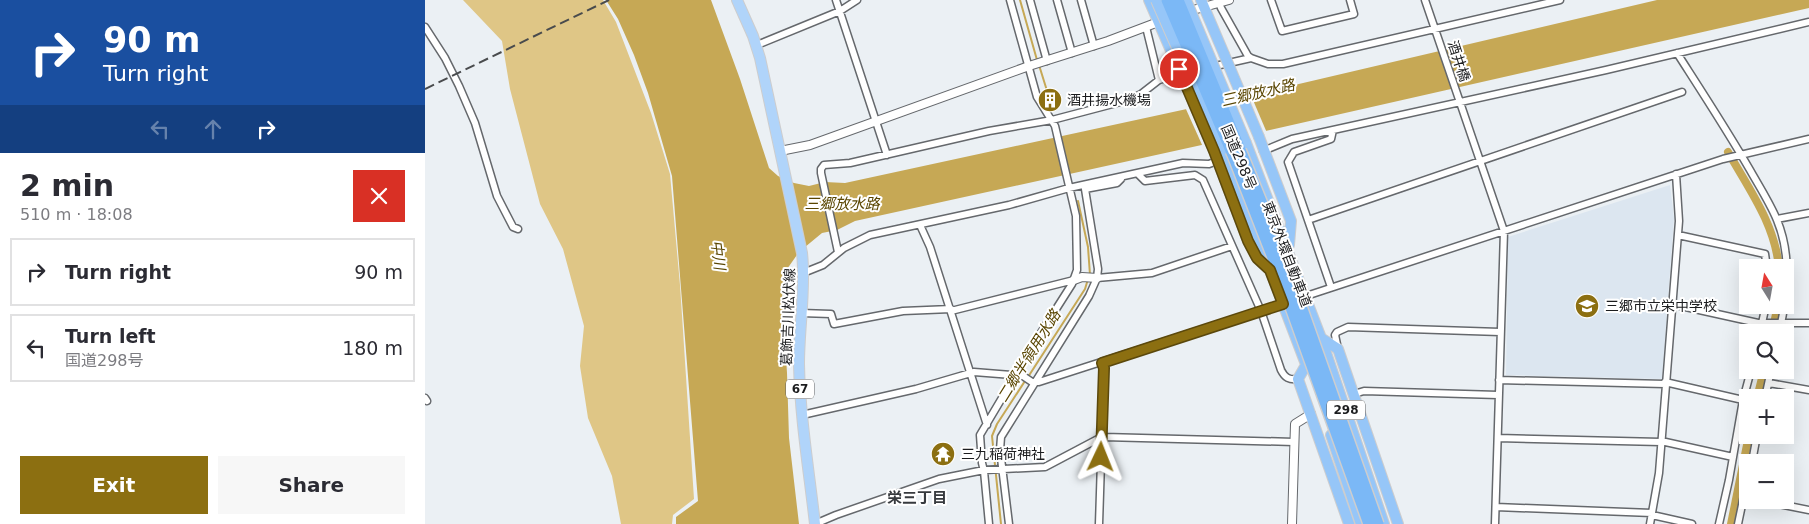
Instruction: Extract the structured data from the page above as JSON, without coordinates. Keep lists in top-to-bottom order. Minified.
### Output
{"streets":{"highway":["国道298号","東京外環自動車道","298"],"main road":["葛飾吉川松伏線","67"],"street":["酒井橋"]},"districts":["栄三丁目"],"water":["三郷放水路","中川","二郷半領用水路"],"places":{"building":["酒井揚水機場"],"school or university":["三郷市立栄中学校"],"temple":["三九稲荷神社"]},"north":"top","page":{"turn":["90 m","Turn right"],"heading":["2 min","510 m · 18:08"],"list":[{"name":"Turn right","value":"90 m"},{"name":"Turn left","note":"国道298号","value":"180 m"}],"map_buttons":["+","−"],"buttons":["Exit","Share"]}}
